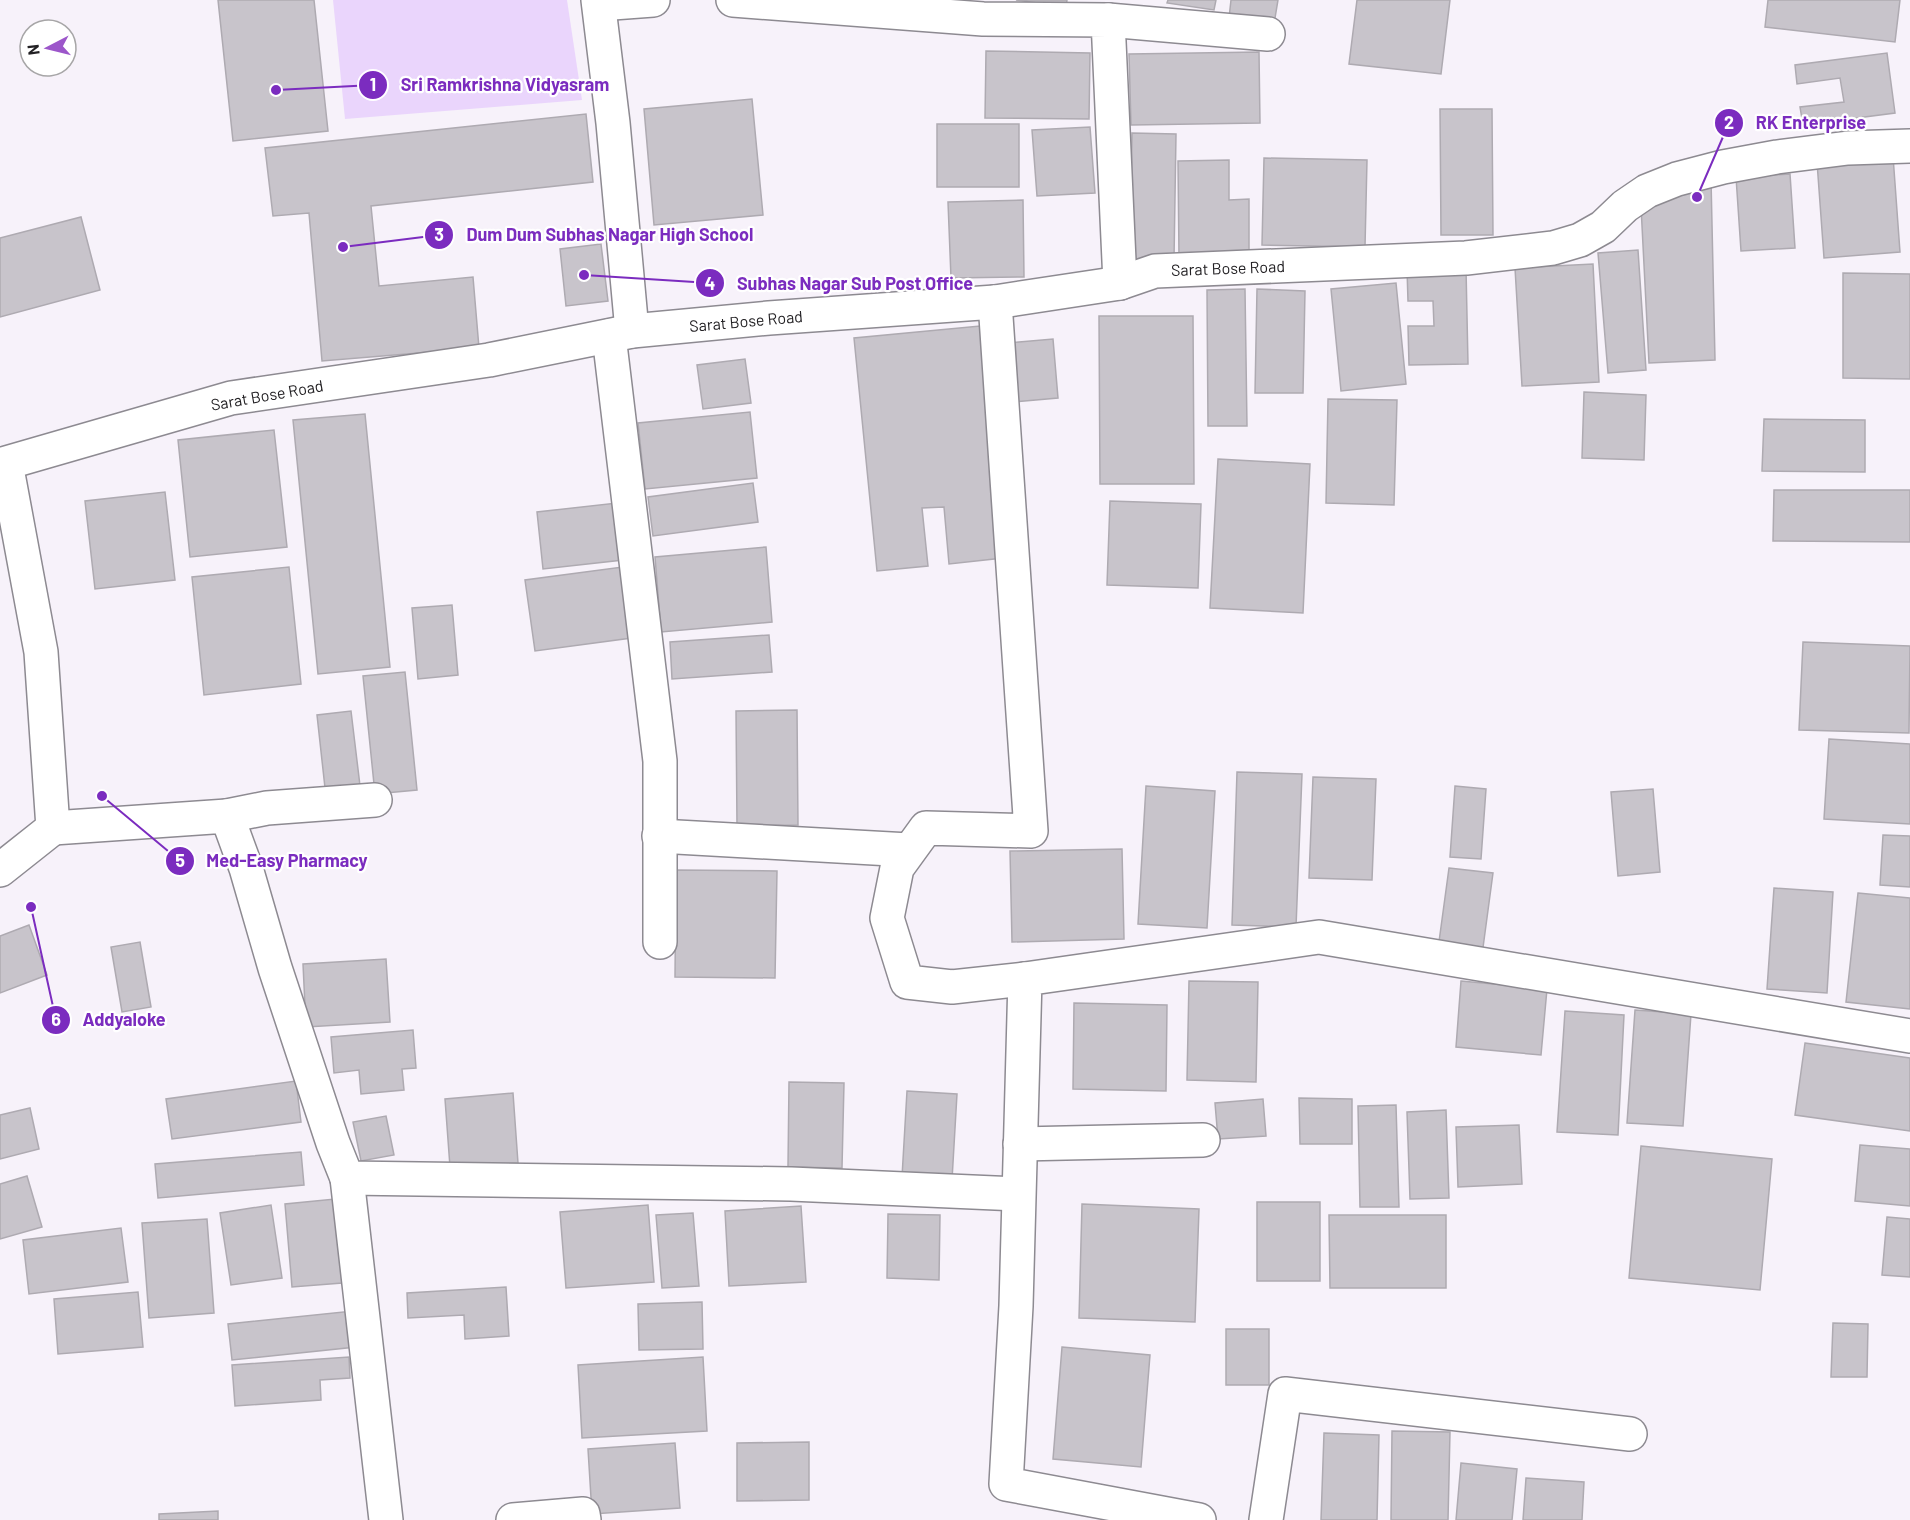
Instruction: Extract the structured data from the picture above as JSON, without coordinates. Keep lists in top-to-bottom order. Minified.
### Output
{"streets":{"street":["Sarat Bose Road"]},"places":["Sri Ramkrishna Vidyasram","RK Enterprise","Dum Dum Subhas Nagar High School","Subhas Nagar Sub Post Office","Med-Easy Pharmacy","Addyaloke"],"north":"left"}
